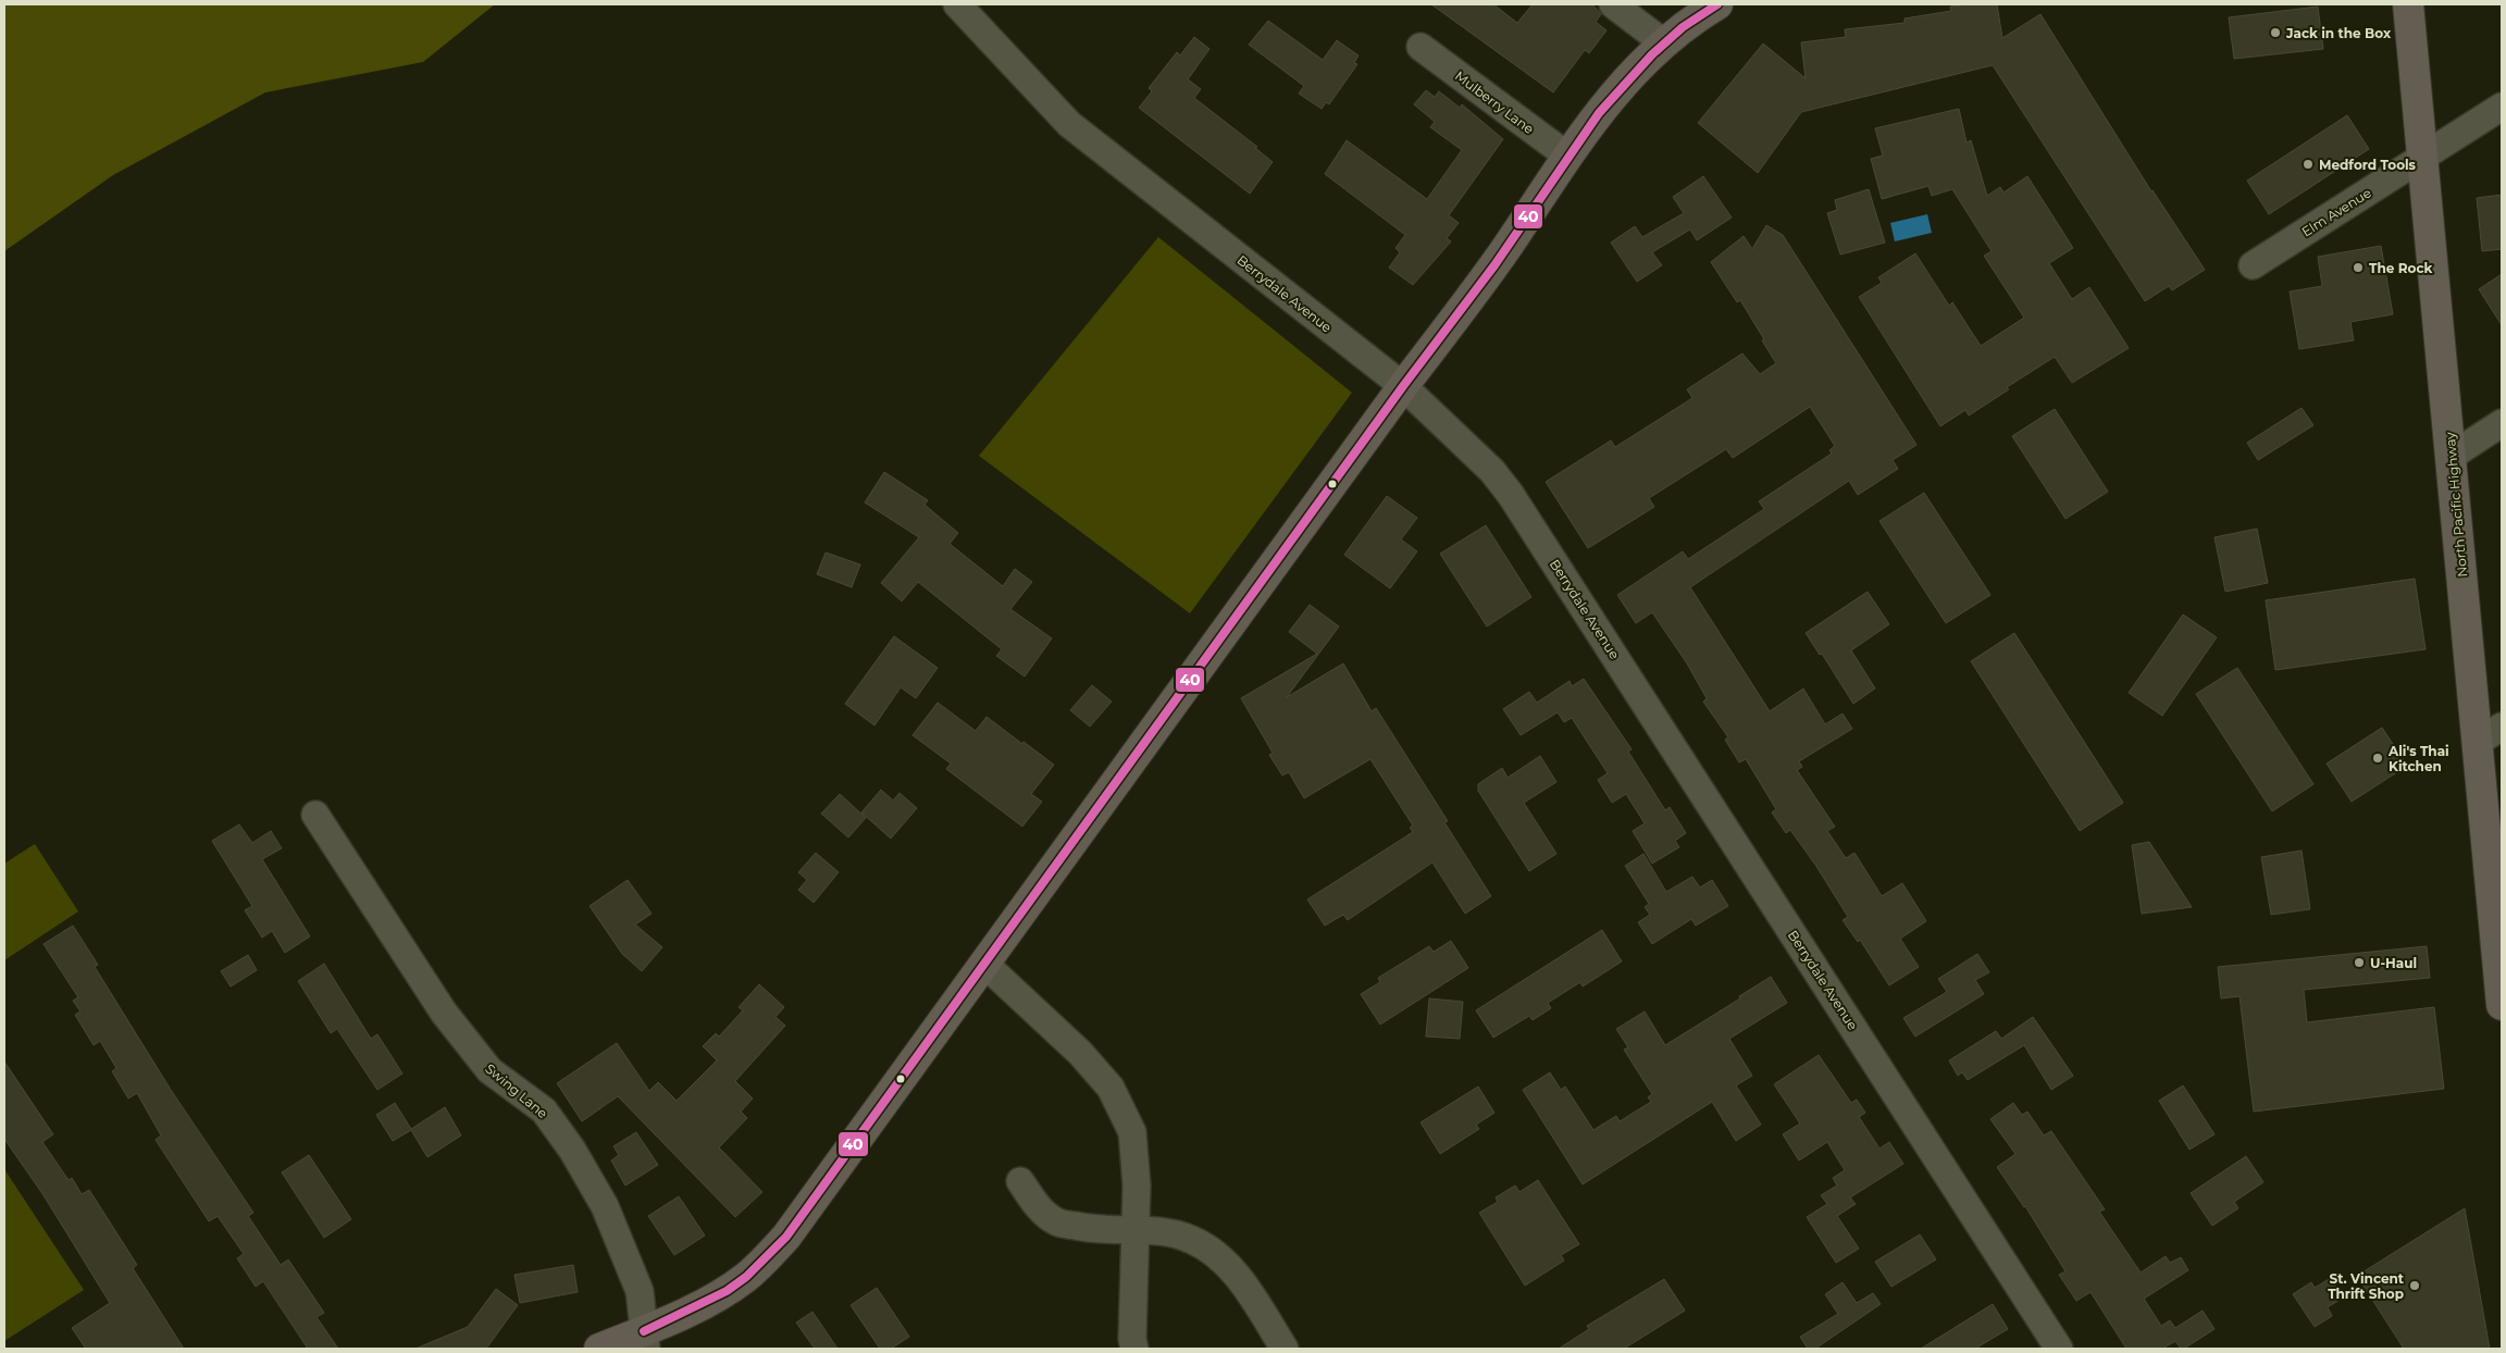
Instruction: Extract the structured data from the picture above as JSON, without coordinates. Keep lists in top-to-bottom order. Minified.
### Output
{"streets":{"main road":["North Pacific Highway"],"street":["Mulberry Lane","Elm Avenue","Berrydale Avenue","Swing Lane"]},"crossings":[["Elm Avenue","North Pacific Highway"]],"places":["Jack in the Box","Medford Tools","The Rock","Ali's Thai Kitchen","U-Haul","St. Vincent Thrift Shop"],"lines":["transit line 40"]}
